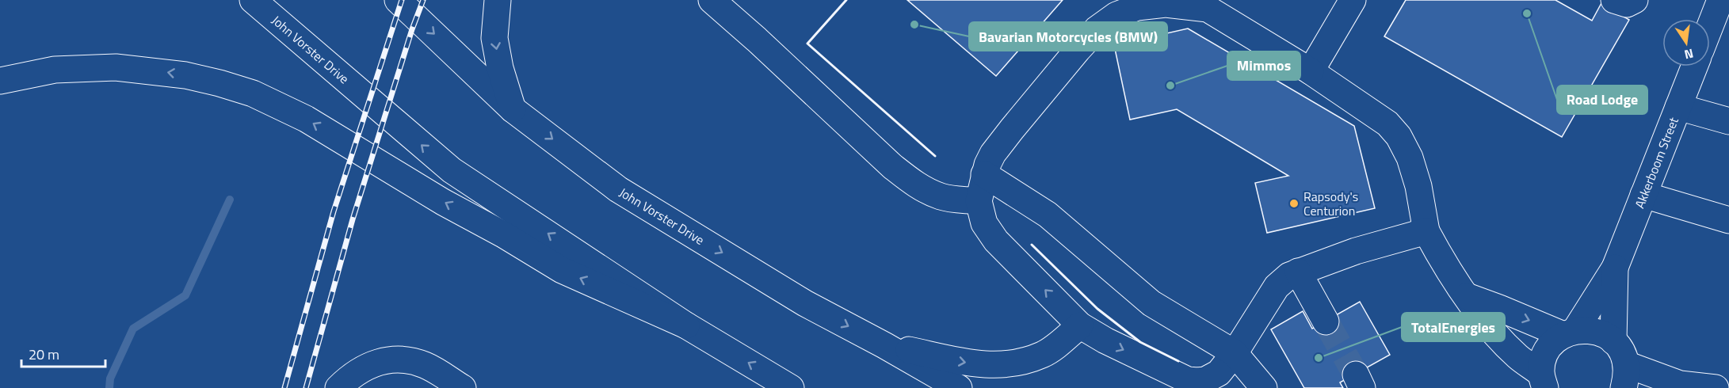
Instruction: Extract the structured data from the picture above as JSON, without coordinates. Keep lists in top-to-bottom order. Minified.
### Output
{"streets":{"main road":["John Vorster Drive","Akkerboom Street"]},"places":["Road Lodge","Bavarian Motorcycles (BMW)","Mimmos","Rapsody's Centurion","TotalEnergies"],"scale_bar":"20 m","north":"bottom"}
